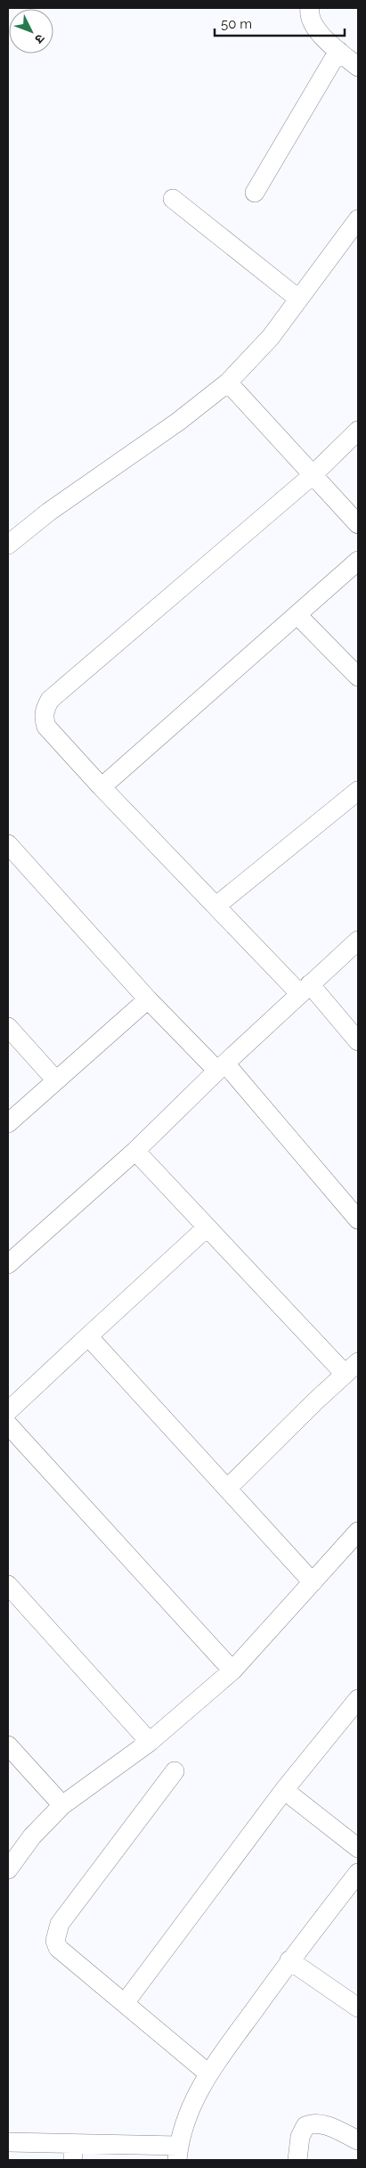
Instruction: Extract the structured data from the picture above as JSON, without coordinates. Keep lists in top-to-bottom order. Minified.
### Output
{"scale_bar":"50 m","north":"bottom right"}
